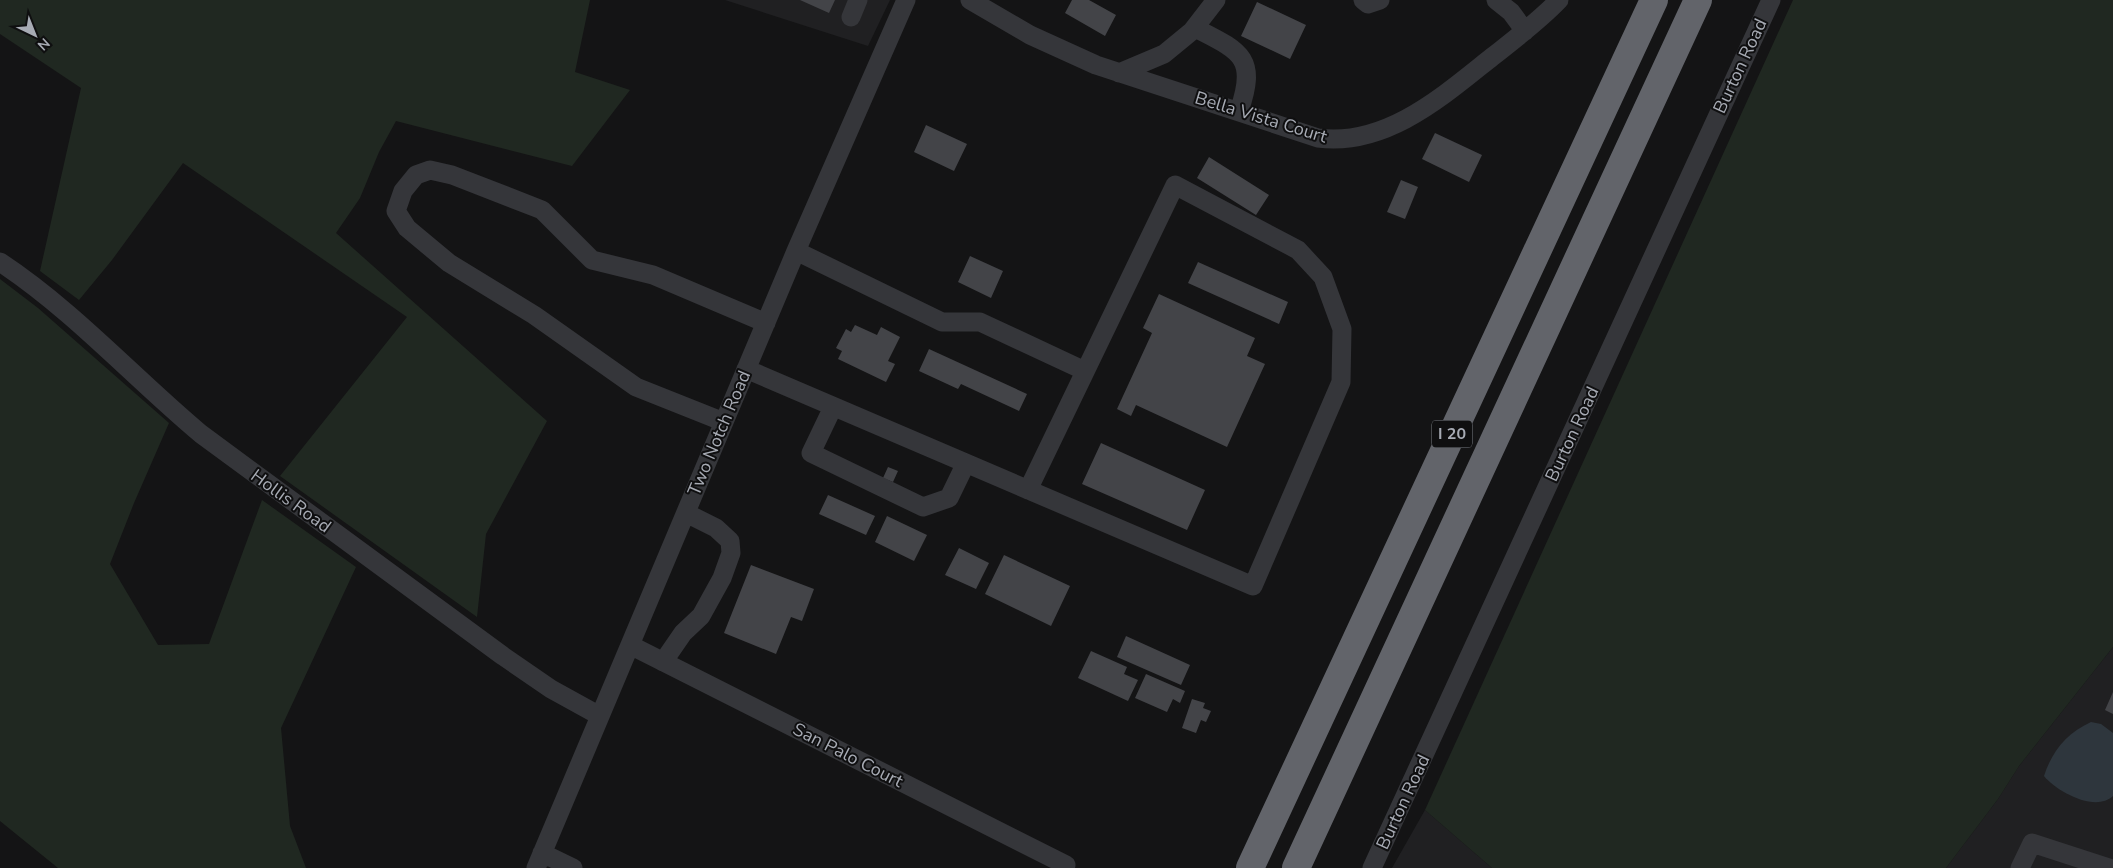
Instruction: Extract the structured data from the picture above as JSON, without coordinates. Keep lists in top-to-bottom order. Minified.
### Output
{"streets":{"highway":["I 20"],"street":["Burton Road","Bella Vista Court","Two Notch Road","Hollis Road","San Palo Court"]},"crossings":[["Two Notch Road","Hollis Road"],["Two Notch Road","San Palo Court"]],"north":"bottom right"}
